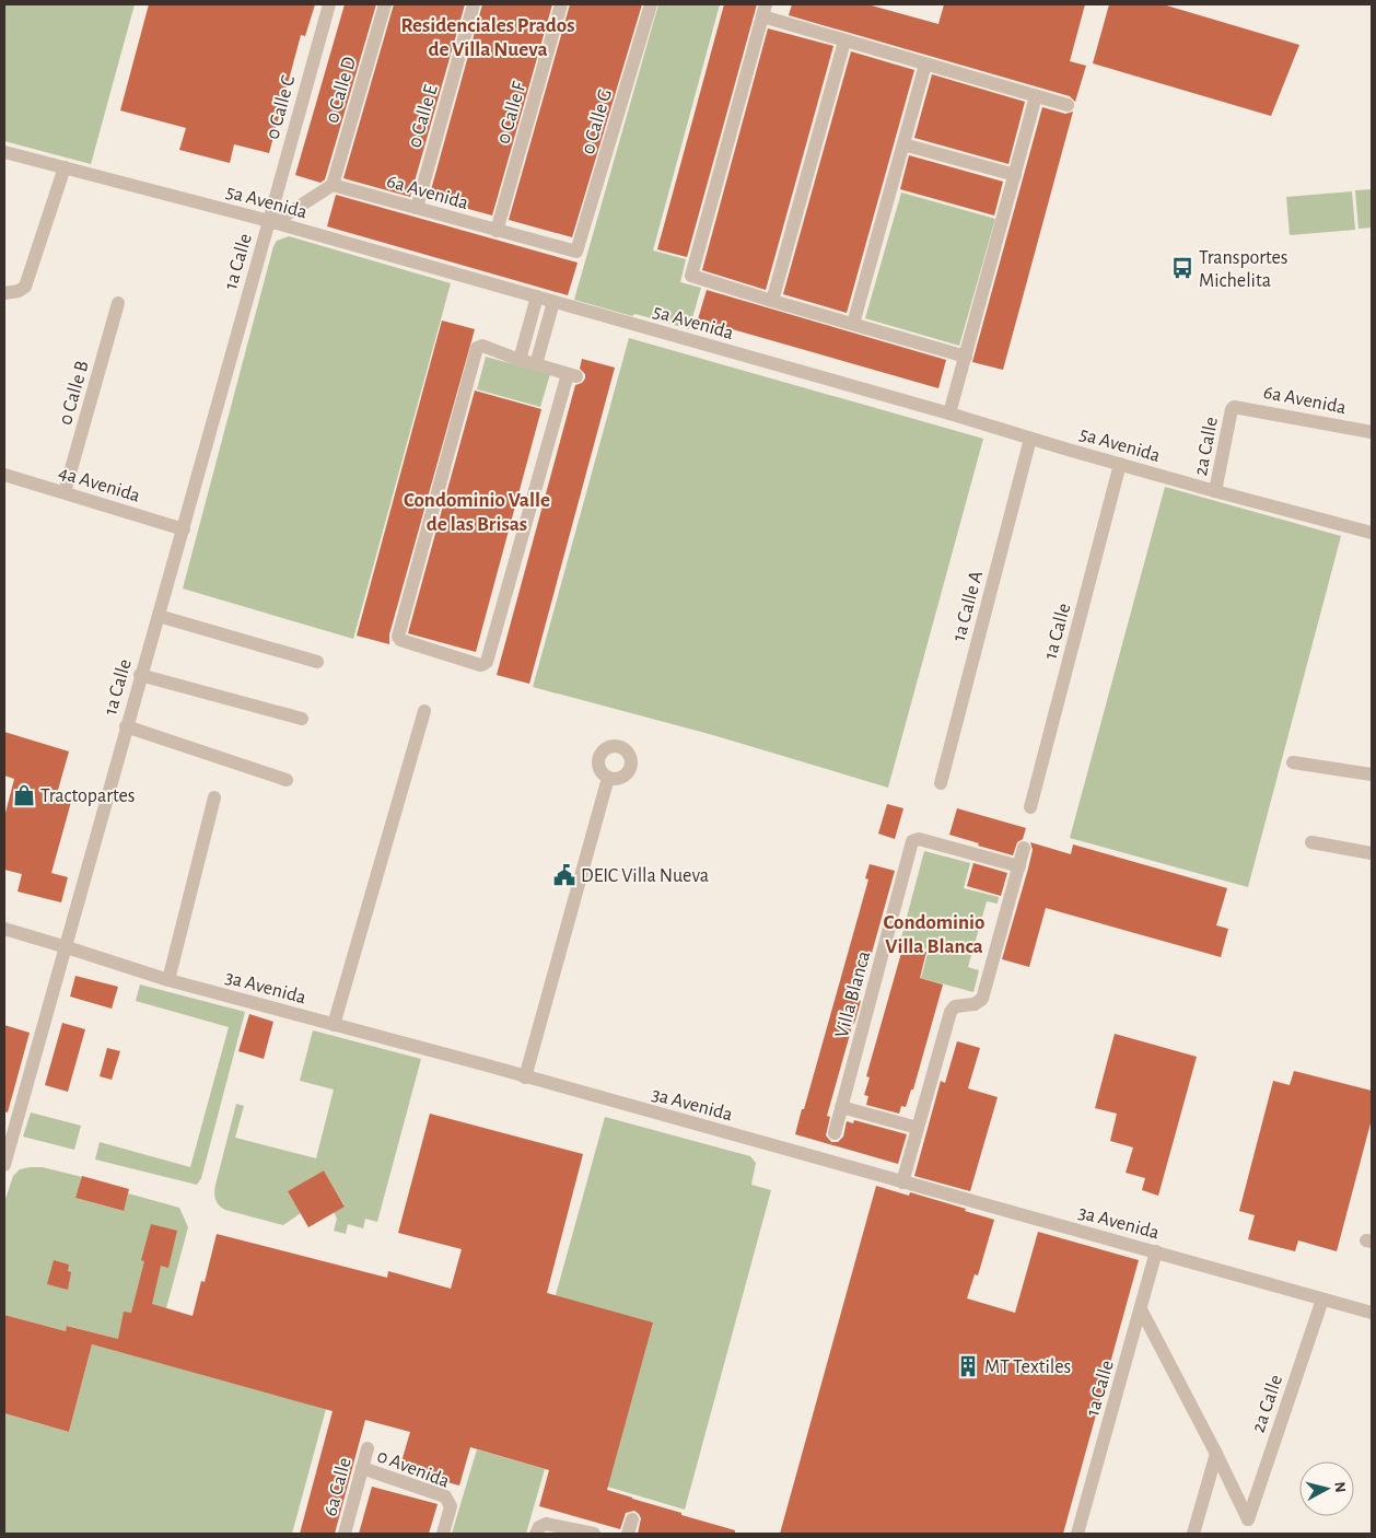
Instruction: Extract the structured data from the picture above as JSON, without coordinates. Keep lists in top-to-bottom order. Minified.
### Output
{"streets":{"street":["0 Calle D","0 Calle C","0 Calle F","0 Calle E","0 Calle G","6a Avenida","5a Avenida","1a Calle","0 Calle B","2a Calle","4a Avenida","1a Calle A","3a Avenida","Villa Blanca","0 Avenida","6a Calle"]},"crossings":[["0 Calle D","6a Avenida"],["0 Calle C","5a Avenida"],["0 Calle C","1a Calle"],["0 Calle F","6a Avenida"],["0 Calle E","6a Avenida"],["0 Calle G","6a Avenida"],["6a Avenida","2a Calle"],["5a Avenida","1a Calle"],["5a Avenida","2a Calle"],["5a Avenida","1a Calle A"],["1a Calle","4a Avenida"],["1a Calle","3a Avenida"],["0 Calle B","4a Avenida"],["2a Calle","3a Avenida"],["0 Avenida","6a Calle"]],"districts":["Residenciales Prados de Villa Nueva","Condominio Valle de las Brisas","Condominio Villa Blanca"],"places":{"bus stop":["Transportes Michelita"],"shop":["Tractopartes"],"public building":["DEIC Villa Nueva"],"building":["MT Textiles"]},"north":"right"}
